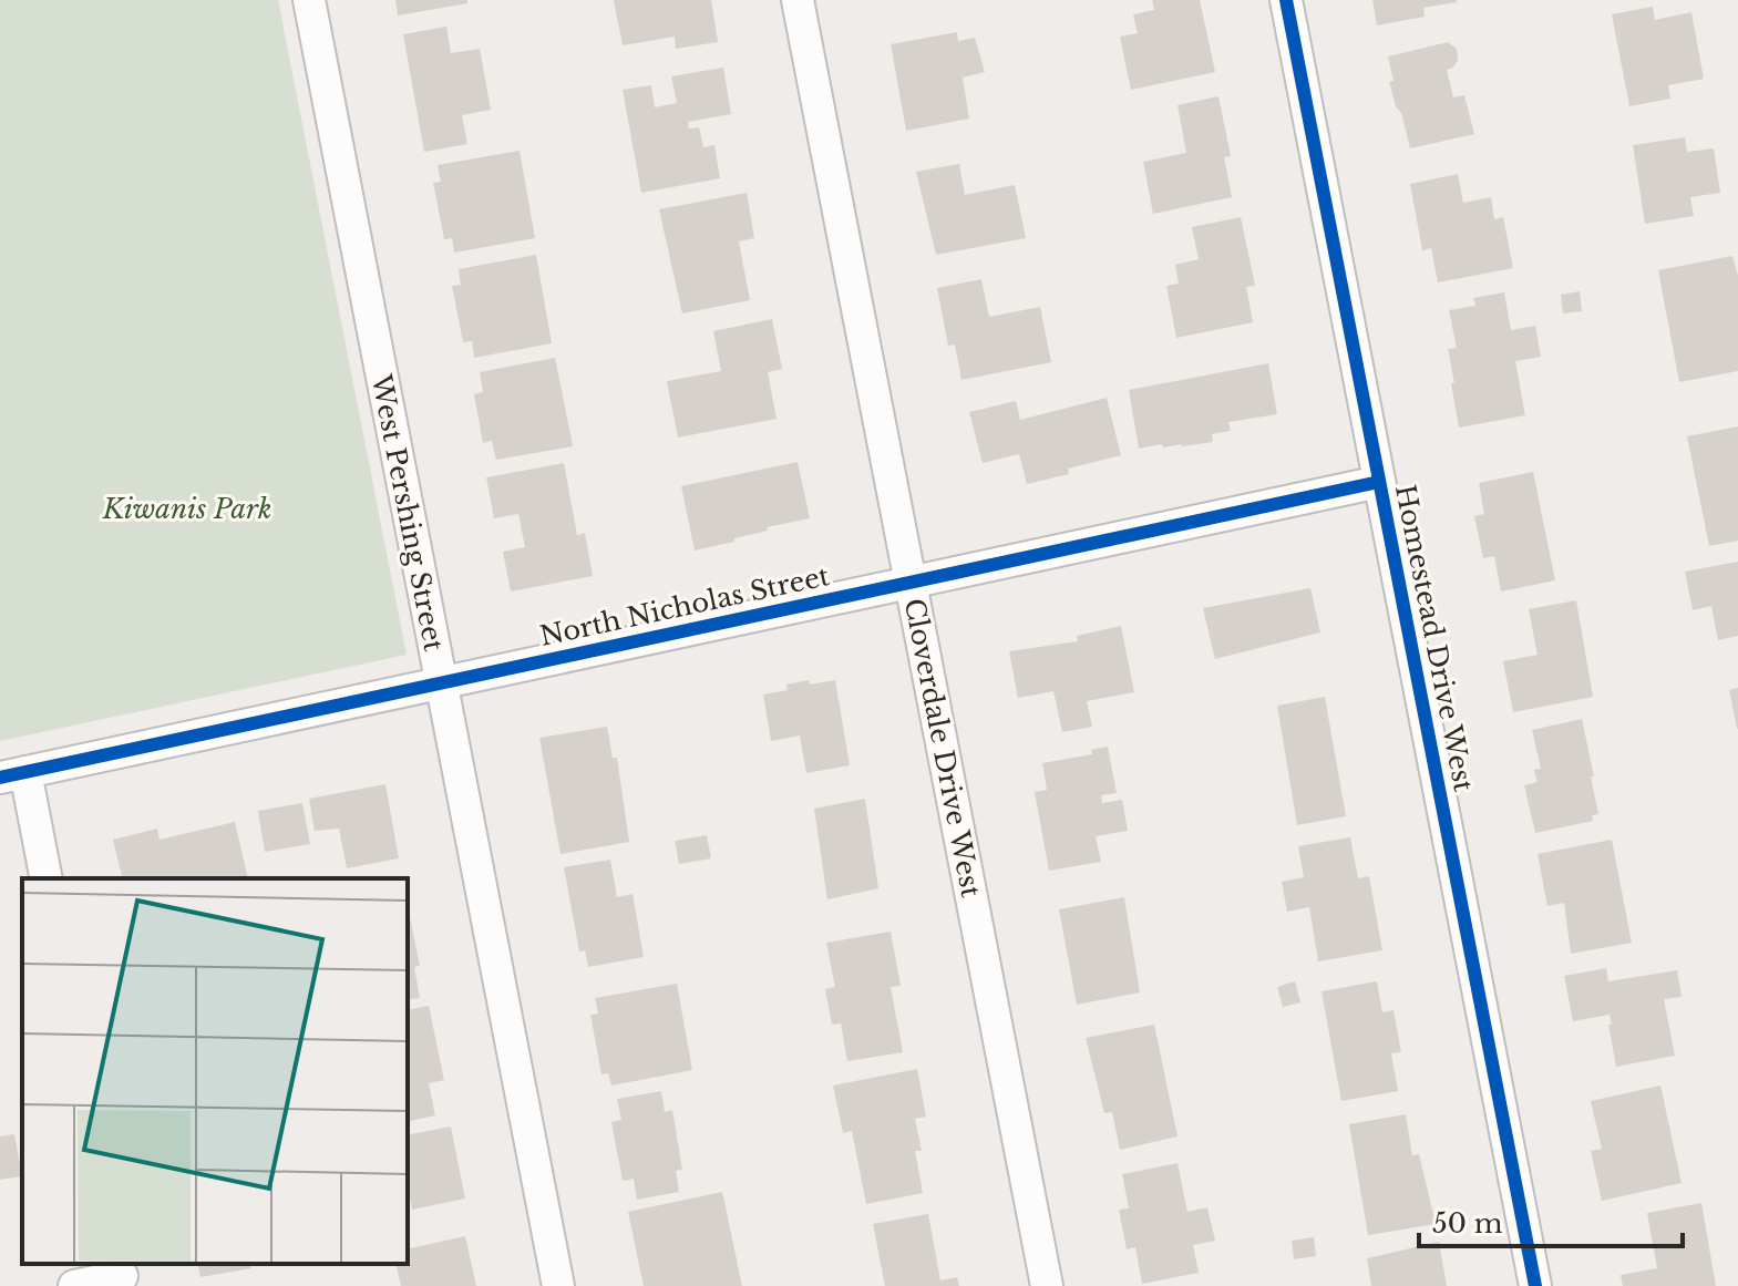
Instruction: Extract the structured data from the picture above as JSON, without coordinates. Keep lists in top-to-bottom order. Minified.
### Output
{"streets":{"street":["West Pershing Street","North Nicholas Street","Homestead Drive West","Cloverdale Drive West"]},"crossings":[["West Pershing Street","North Nicholas Street"],["North Nicholas Street","Homestead Drive West"],["North Nicholas Street","Cloverdale Drive West"]],"parks":["Kiwanis Park"],"scale_bar":"50 m"}
